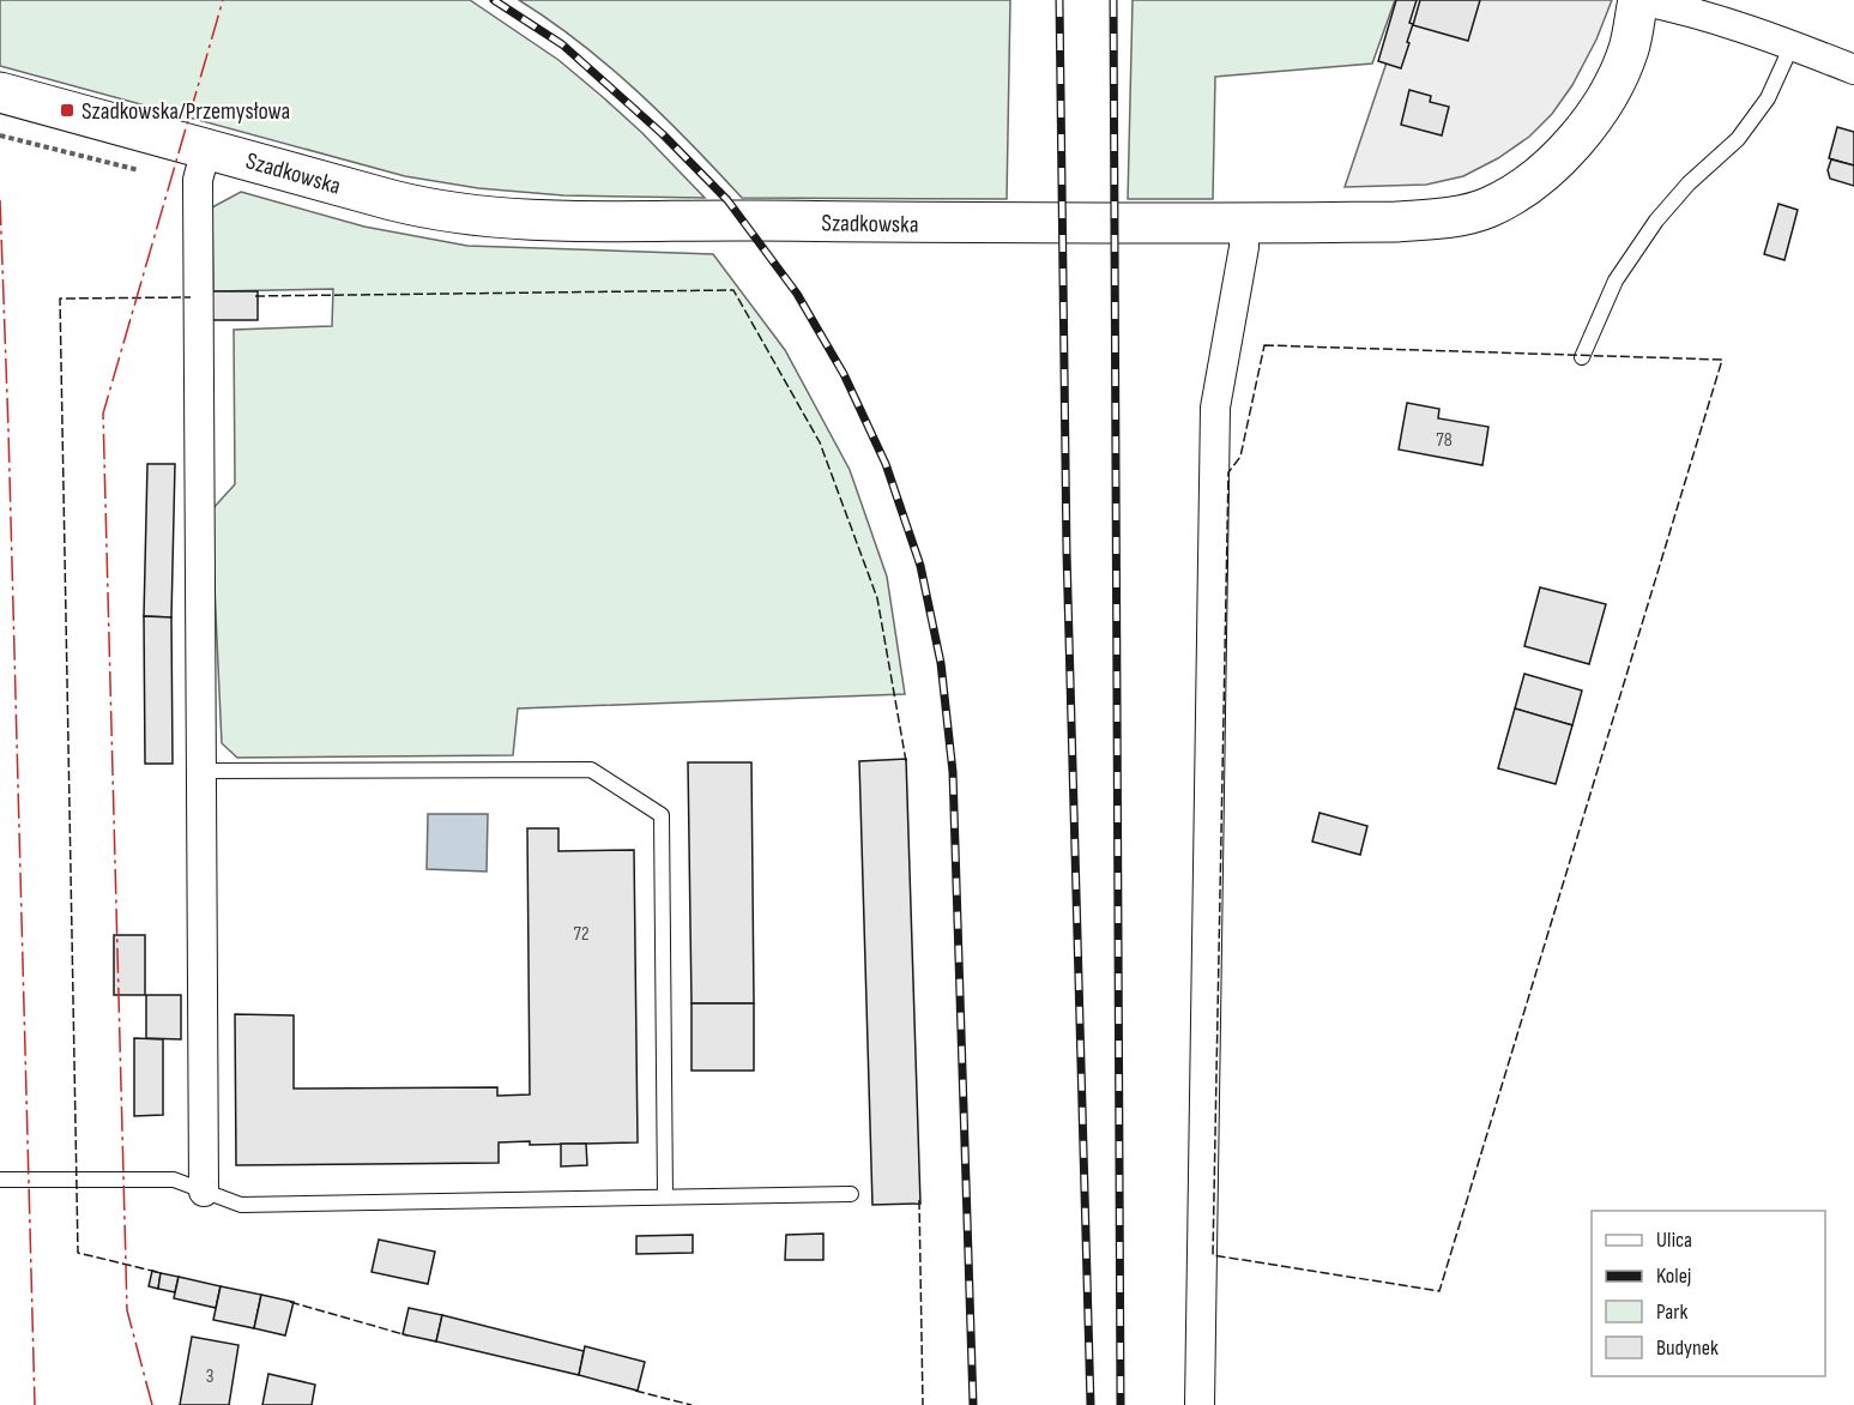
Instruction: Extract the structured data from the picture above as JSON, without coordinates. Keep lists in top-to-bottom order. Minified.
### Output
{"streets":{"street":["Szadkowska"]},"places":{"transit":["Szadkowska/Przemysłowa"]},"house_numbers":["78","72","3"],"legend":["Ulica","Kolej","Park","Budynek"]}
